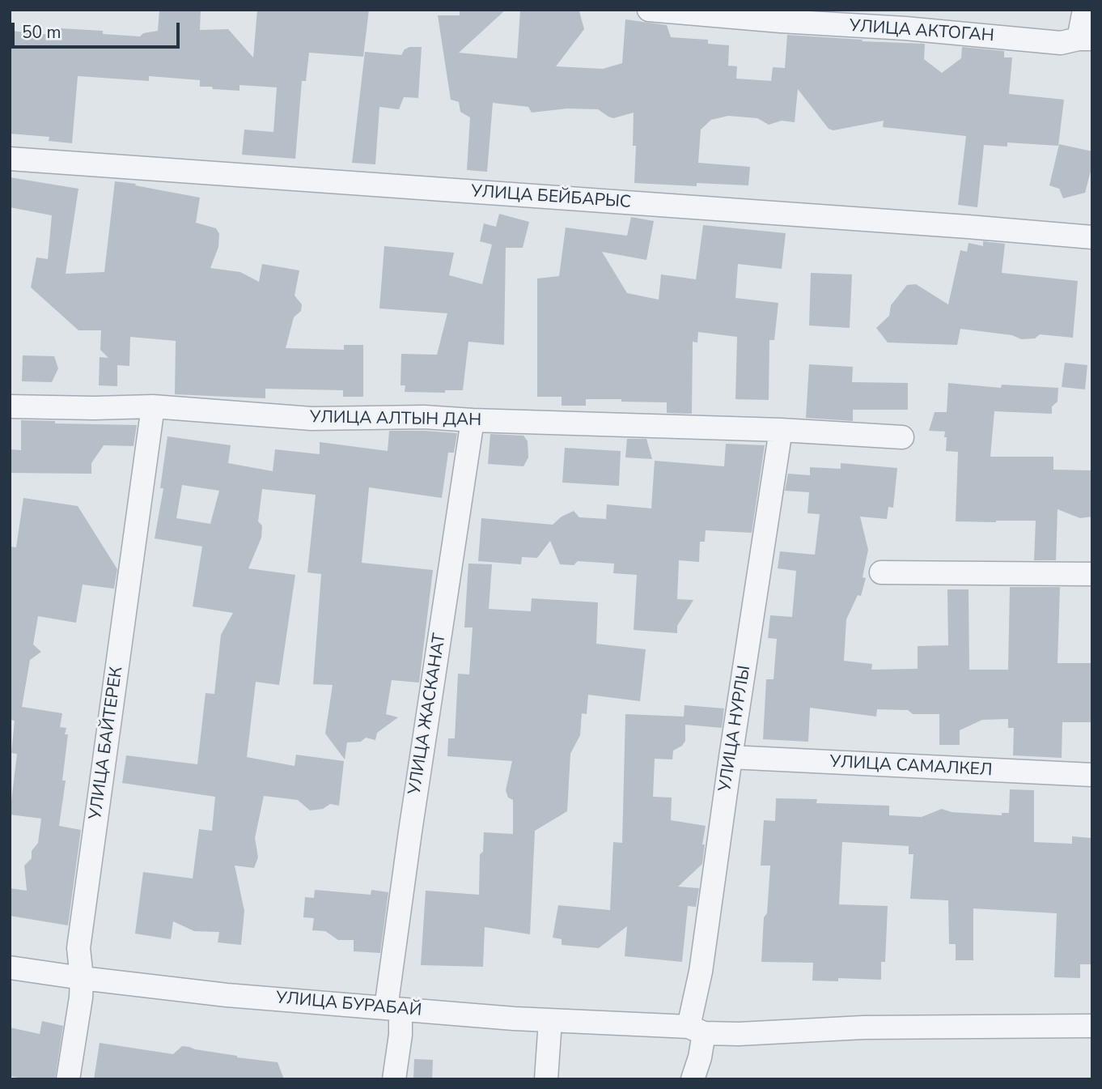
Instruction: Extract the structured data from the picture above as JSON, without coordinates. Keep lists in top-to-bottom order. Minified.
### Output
{"streets":{"street":["УЛИЦА АКТОГАН","УЛИЦА БЕЙБАРЫС","УЛИЦА АЛТЫН ДАН","УЛИЦА ЖАСКАНАТ","УЛИЦА НУРЛЫ","УЛИЦА БАЙТЕРЕК","УЛИЦА САМАЛКЕЛ","УЛИЦА БУРАБАЙ"]},"crossings":[["УЛИЦА АЛТЫН ДАН","УЛИЦА ЖАСКАНАТ"],["УЛИЦА АЛТЫН ДАН","УЛИЦА НУРЛЫ"],["УЛИЦА АЛТЫН ДАН","УЛИЦА БАЙТЕРЕК"],["УЛИЦА ЖАСКАНАТ","УЛИЦА БУРАБАЙ"],["УЛИЦА НУРЛЫ","УЛИЦА САМАЛКЕЛ"],["УЛИЦА НУРЛЫ","УЛИЦА БУРАБАЙ"],["УЛИЦА БАЙТЕРЕК","УЛИЦА БУРАБАЙ"]],"scale_bar":"50 m"}
